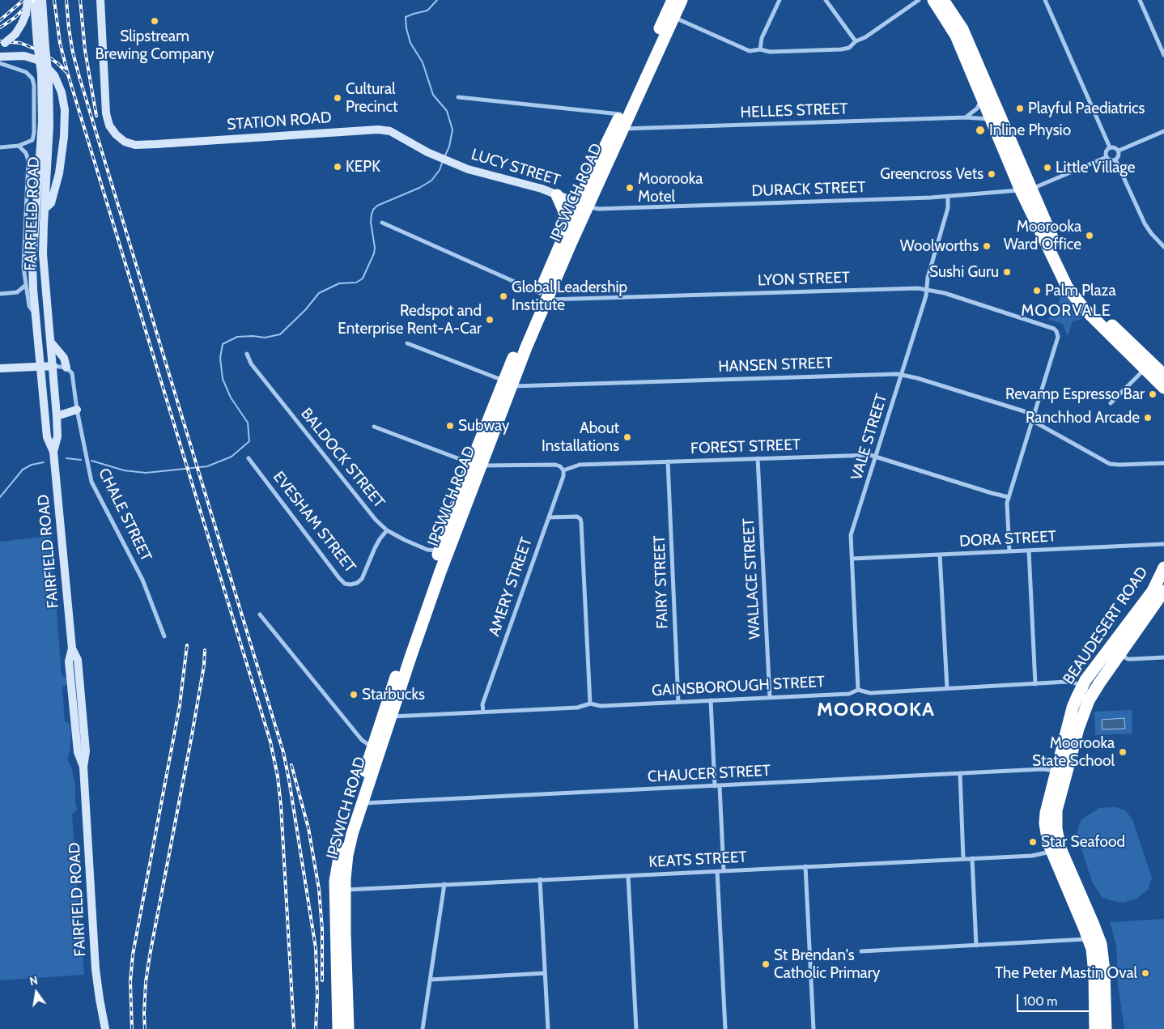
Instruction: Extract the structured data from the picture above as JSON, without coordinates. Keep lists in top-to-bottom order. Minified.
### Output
{"streets":{"highway":["IPSWICH ROAD","BEAUDESERT ROAD"],"main road":["STATION ROAD","LUCY STREET","FAIRFIELD ROAD"],"street":["HELLES STREET","DURACK STREET","LYON STREET","HANSEN STREET","VALE STREET","FOREST STREET","BALDOCK STREET","CHALE STREET","EVESHAM STREET","DORA STREET","WALLACE STREET","FAIRY STREET","AMERY STREET","GAINSBOROUGH STREET","CHAUCER STREET","KEATS STREET"]},"crossings":[["HELLES STREET","IPSWICH ROAD"],["STATION ROAD","LUCY STREET"],["LUCY STREET","DURACK STREET"],["LUCY STREET","IPSWICH ROAD"],["DURACK STREET","IPSWICH ROAD"],["DURACK STREET","VALE STREET"],["IPSWICH ROAD","LYON STREET"],["IPSWICH ROAD","HANSEN STREET"],["IPSWICH ROAD","BALDOCK STREET"],["IPSWICH ROAD","GAINSBOROUGH STREET"],["IPSWICH ROAD","CHAUCER STREET"],["IPSWICH ROAD","KEATS STREET"],["LYON STREET","HANSEN STREET"],["LYON STREET","VALE STREET"],["HANSEN STREET","VALE STREET"],["VALE STREET","FOREST STREET"],["VALE STREET","DORA STREET"],["VALE STREET","GAINSBOROUGH STREET"],["FOREST STREET","WALLACE STREET"],["FOREST STREET","FAIRY STREET"],["FOREST STREET","AMERY STREET"],["BALDOCK STREET","EVESHAM STREET"],["WALLACE STREET","GAINSBOROUGH STREET"],["FAIRY STREET","GAINSBOROUGH STREET"],["AMERY STREET","GAINSBOROUGH STREET"],["BEAUDESERT ROAD","GAINSBOROUGH STREET"],["BEAUDESERT ROAD","CHAUCER STREET"],["BEAUDESERT ROAD","KEATS STREET"]],"districts":["MOORVALE","MOOROOKA"],"places":["Slipstream Brewing Company","Cultural Precinct","Playful Paediatrics","Inline Physio","KEPK","Little Village","Greencross Vets","Moorooka Motel","Moorooka Ward Office","Woolworths","Sushi Guru","Palm Plaza","Global Leadership Institute","Redspot and Enterprise Rent-A-Car","Revamp Espresso Bar","Ranchhod Arcade","Subway","About Installations","Starbucks","Moorooka State School","Star Seafood","St Brendan's Catholic Primary","The Peter Mastin Oval"],"scale_bar":"100 m","north":"top"}
